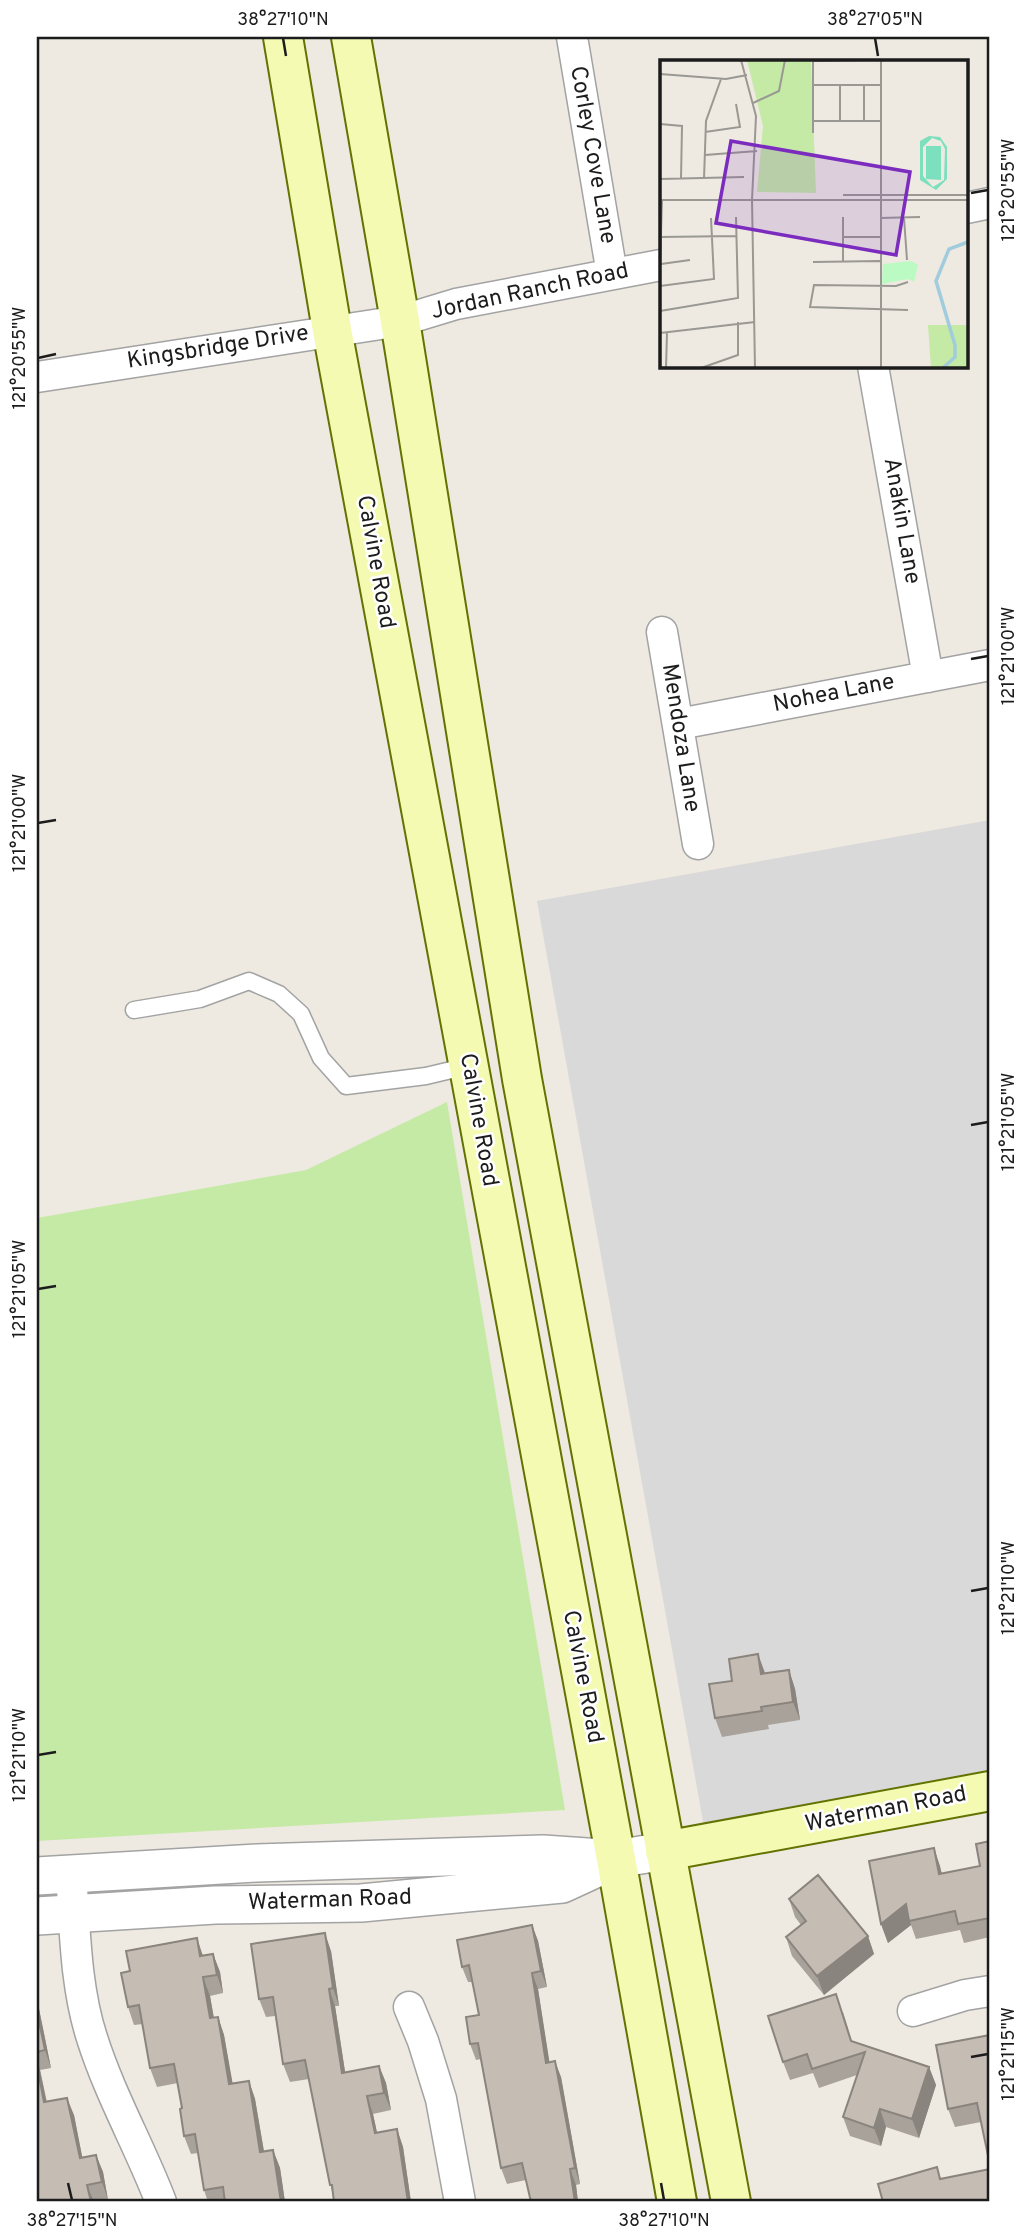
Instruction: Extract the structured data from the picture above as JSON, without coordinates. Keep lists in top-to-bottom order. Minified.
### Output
{"streets":{"main road":["Calvine Road","Waterman Road"],"street":["Corley Cove Lane","Jordan Ranch Road","Kingsbridge Drive","Anakin Lane","Nohea Lane","Mendoza Lane"]},"crossings":[["Corley Cove Lane","Jordan Ranch Road"],["Jordan Ranch Road","Kingsbridge Drive"],["Kingsbridge Drive","Calvine Road"],["Anakin Lane","Nohea Lane"],["Calvine Road","Waterman Road"],["Nohea Lane","Mendoza Lane"]],"coordinates":["38°27'10\"N","38°27'05\"N","121°20'55\"W","121°21'00\"W","121°21'05\"W","121°21'10\"W","121°21'15\"W","38°27'15\"N"]}
